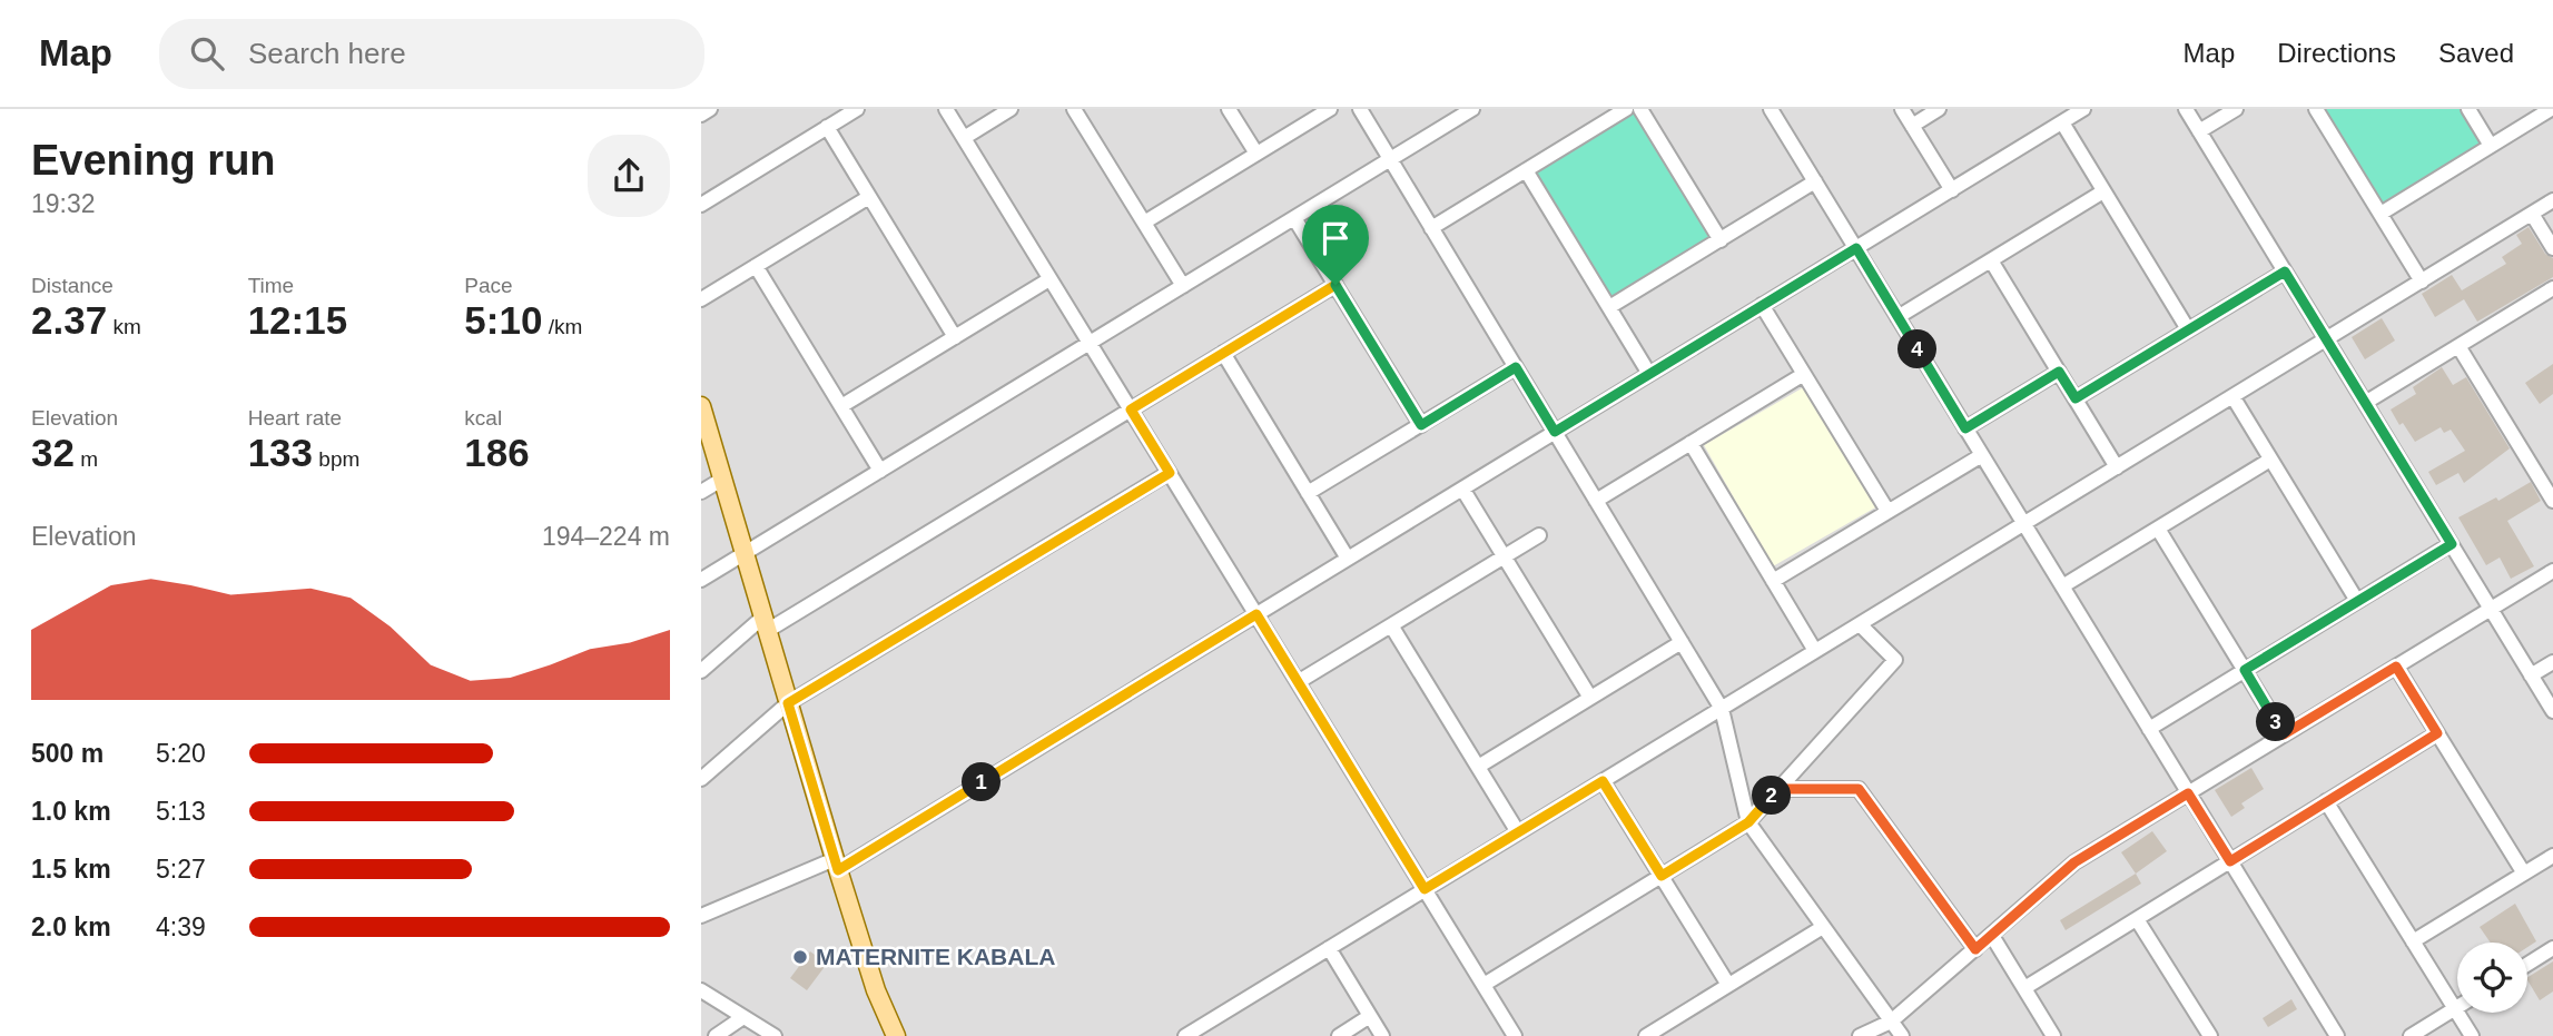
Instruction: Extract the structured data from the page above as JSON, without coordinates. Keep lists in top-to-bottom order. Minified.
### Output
{"places":["MATERNITE KABALA"],"page":{"header":"Map","search":"Search here","nav":["Map","Directions","Saved"],"heading":["Evening run","19:32"],"stats":[["Distance","2.37 km"],["Time","12:15"],["Pace","5:10 /km"],["Elevation","32 m"],["Heart rate","133 bpm"],["kcal","186"]],"pins":["4","3","1","2"],"chart":["Elevation","194–224 m"],"list":[{"name":"500 m","note":"5:20"},{"name":"1.0 km","note":"5:13"},{"name":"1.5 km","note":"5:27"},{"name":"2.0 km","note":"4:39"}]}}
